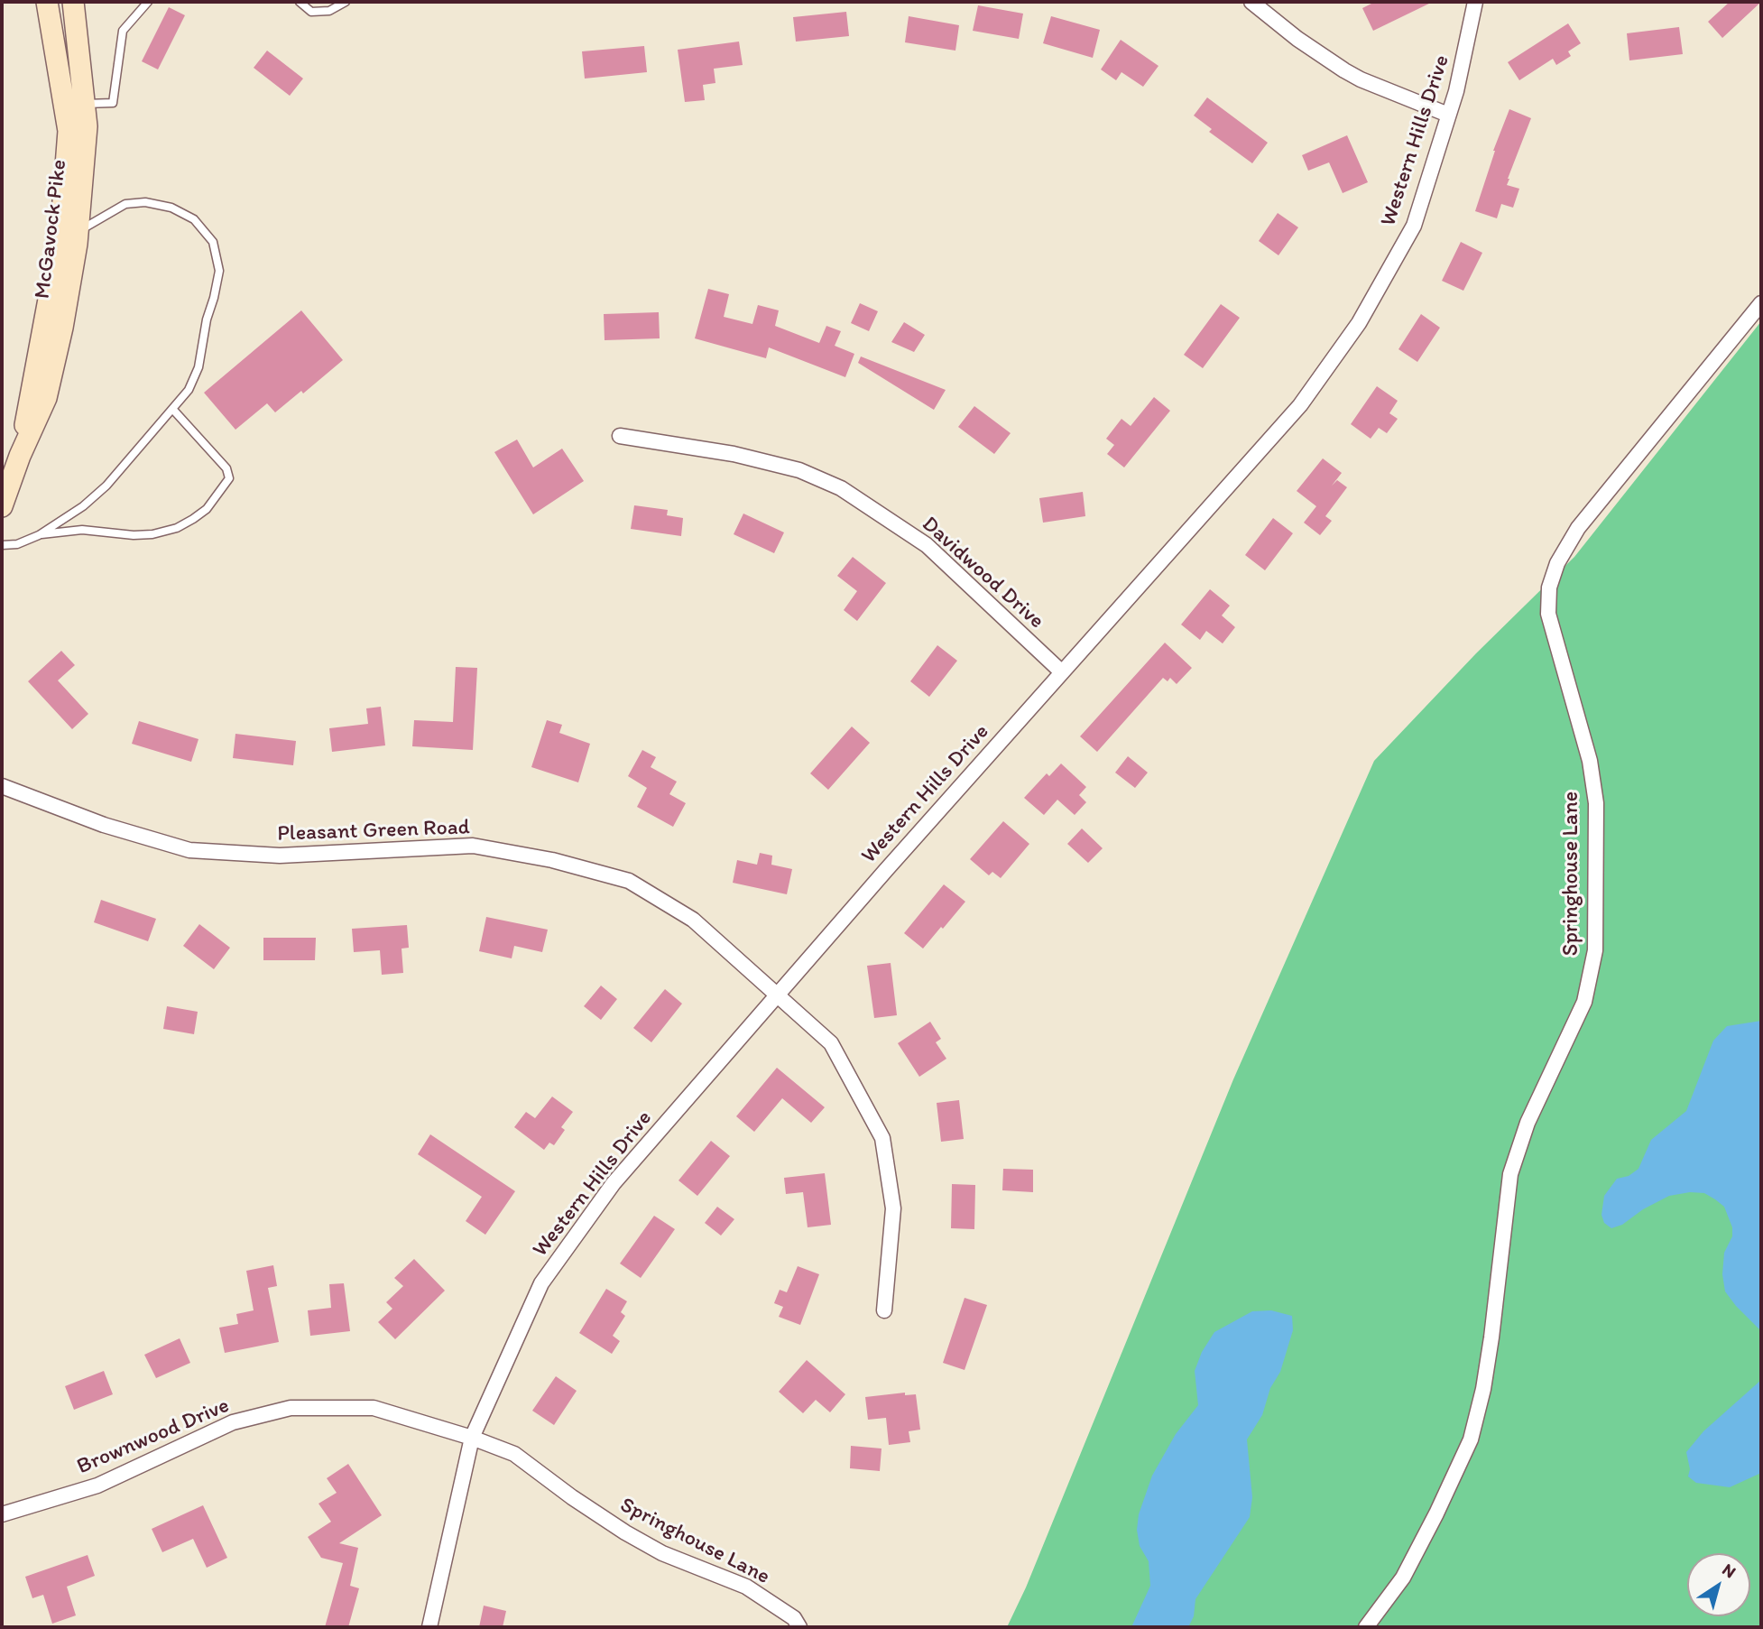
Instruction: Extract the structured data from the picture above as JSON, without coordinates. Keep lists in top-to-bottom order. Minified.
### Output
{"streets":{"main road":["McGavock Pike"],"street":["Western Hills Drive","Davidwood Drive","Pleasant Green Road","Springhouse Lane","Brownwood Drive"]},"crossings":[["Western Hills Drive","Davidwood Drive"],["Western Hills Drive","Pleasant Green Road"],["Western Hills Drive","Springhouse Lane"],["Western Hills Drive","Brownwood Drive"],["Springhouse Lane","Brownwood Drive"]],"north":"top right"}
